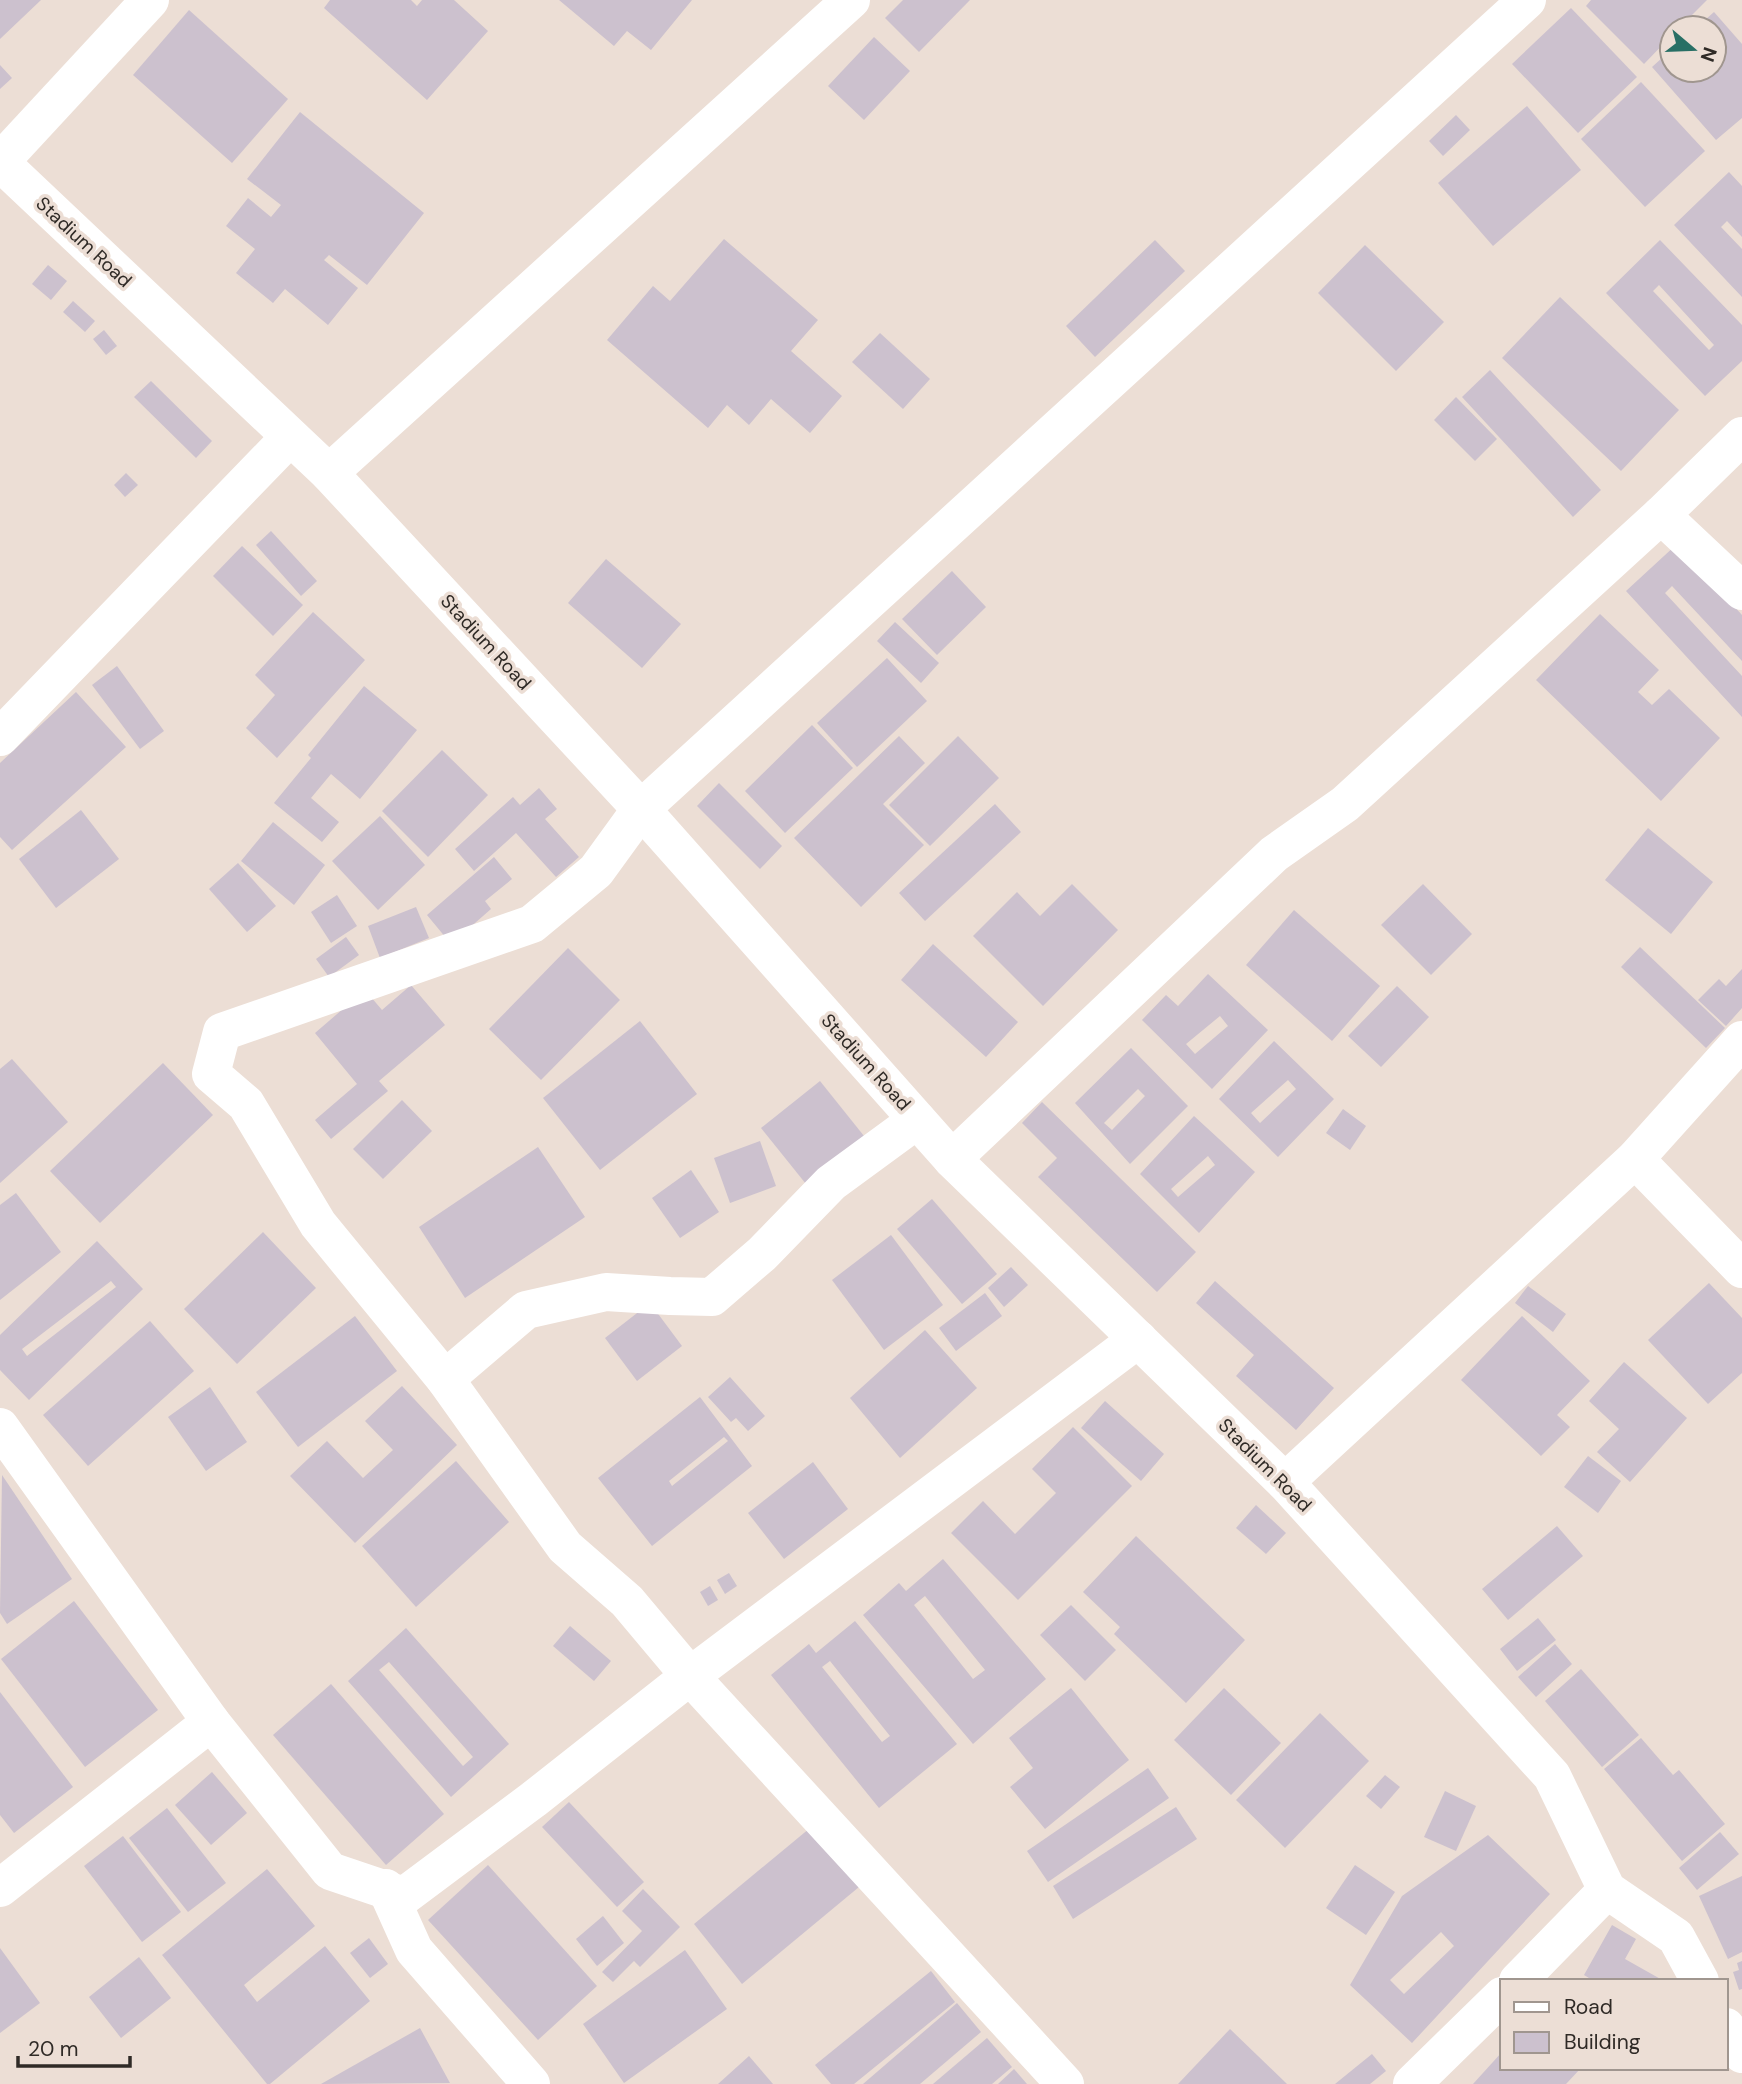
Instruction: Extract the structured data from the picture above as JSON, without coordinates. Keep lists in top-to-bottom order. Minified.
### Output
{"streets":{"street":["Stadium Road"]},"legend":["Road","Building"],"scale_bar":"20 m","north":"right"}
